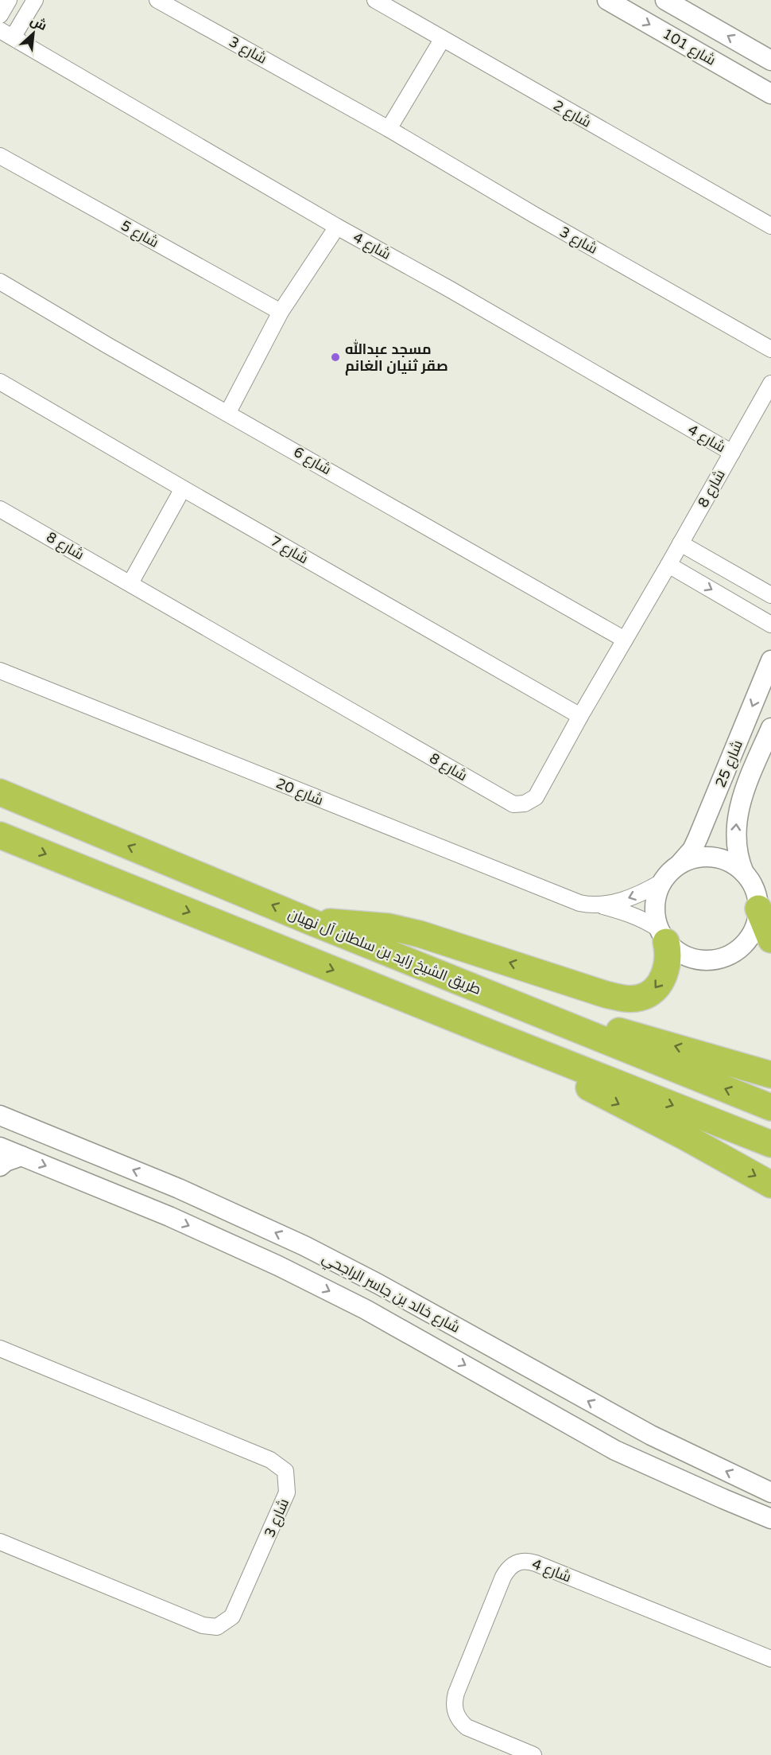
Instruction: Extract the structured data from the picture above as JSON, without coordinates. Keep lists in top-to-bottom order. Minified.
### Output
{"streets":{"highway":["طريق الشيخ زايد بن سلطان آل نهيان"],"street":["شارع 101","شارع 3","شارع 2","شارع 5","شارع 4","شارع 6","شارع 8","شارع 7","شارع 25","شارع 20","شارع خالد بن جاسر الراجحي"]},"crossings":[["شارع 4","شارع 8"],["شارع 6","شارع 8"],["شارع 8","شارع 7"],["شارع 25","شارع 20"]],"places":["مسجد عبدالله صقر ثنيان الغانم"],"north":"top right"}
